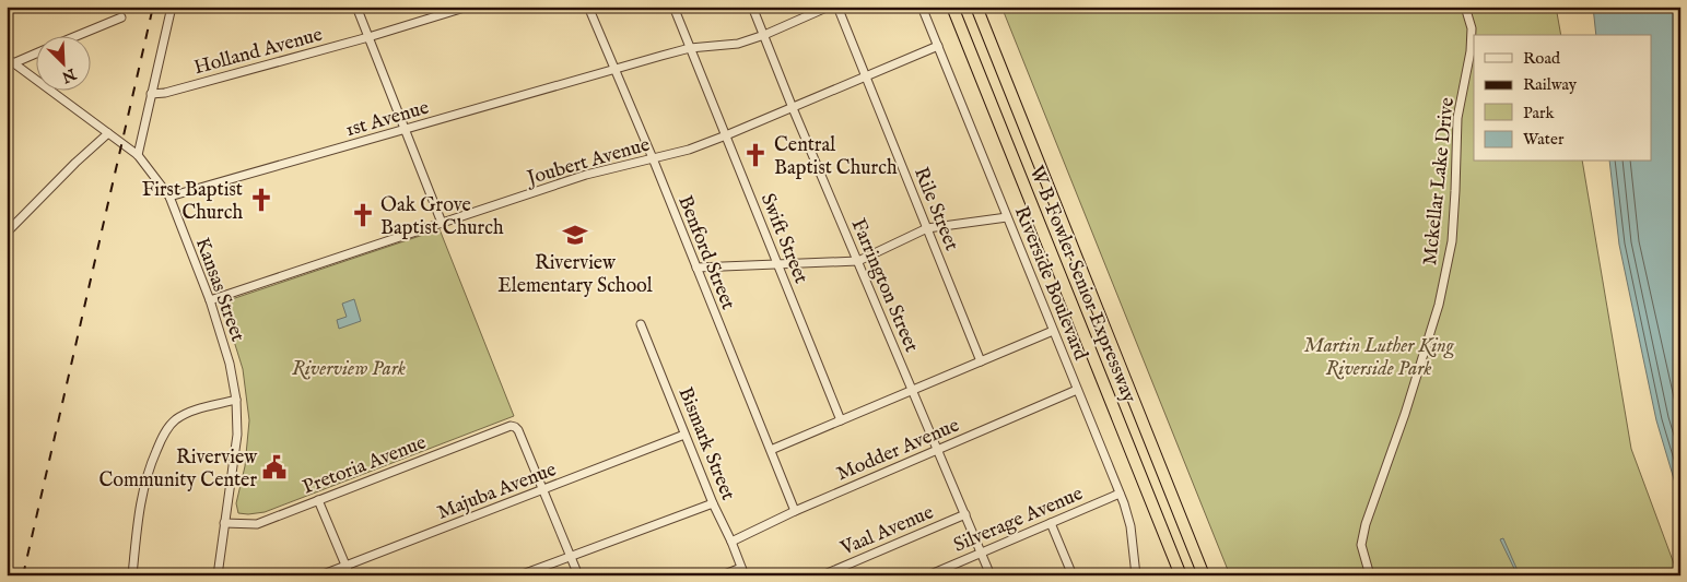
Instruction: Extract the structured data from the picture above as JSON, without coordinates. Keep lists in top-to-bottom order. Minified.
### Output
{"streets":{"highway":["W B Fowler Senior Expressway"],"street":["Holland Avenue","1st Avenue","Joubert Avenue","Mckellar Lake Drive","Rile Street","Swift Street","Benford Street","Riverside Boulevard","Farrington Street","Kansas Street","Bismark Street","Modder Avenue","Pretoria Avenue","Majuba Avenue","Silverage Avenue","Vaal Avenue"]},"crossings":[["1st Avenue","Swift Street"],["1st Avenue","Benford Street"],["1st Avenue","Farrington Street"],["1st Avenue","Kansas Street"],["Joubert Avenue","Rile Street"],["Joubert Avenue","Swift Street"],["Joubert Avenue","Benford Street"],["Joubert Avenue","Riverside Boulevard"],["Joubert Avenue","Farrington Street"],["Joubert Avenue","Kansas Street"],["Benford Street","Modder Avenue"],["Riverside Boulevard","Modder Avenue"],["Riverside Boulevard","Silverage Avenue"],["Farrington Street","Modder Avenue"],["Farrington Street","Silverage Avenue"],["Farrington Street","Vaal Avenue"],["Kansas Street","Pretoria Avenue"],["Bismark Street","Modder Avenue"],["Bismark Street","Majuba Avenue"],["Pretoria Avenue","Majuba Avenue"]],"parks":["Martin Luther King Riverside Park","Riverview Park"],"places":{"church":["Central Baptist Church","First Baptist Church","Oak Grove Baptist Church"],"school or university":["Riverview Elementary School"],"public building":["Riverview Community Center"]},"legend":["Road","Railway","Park","Water"],"north":"bottom right"}
